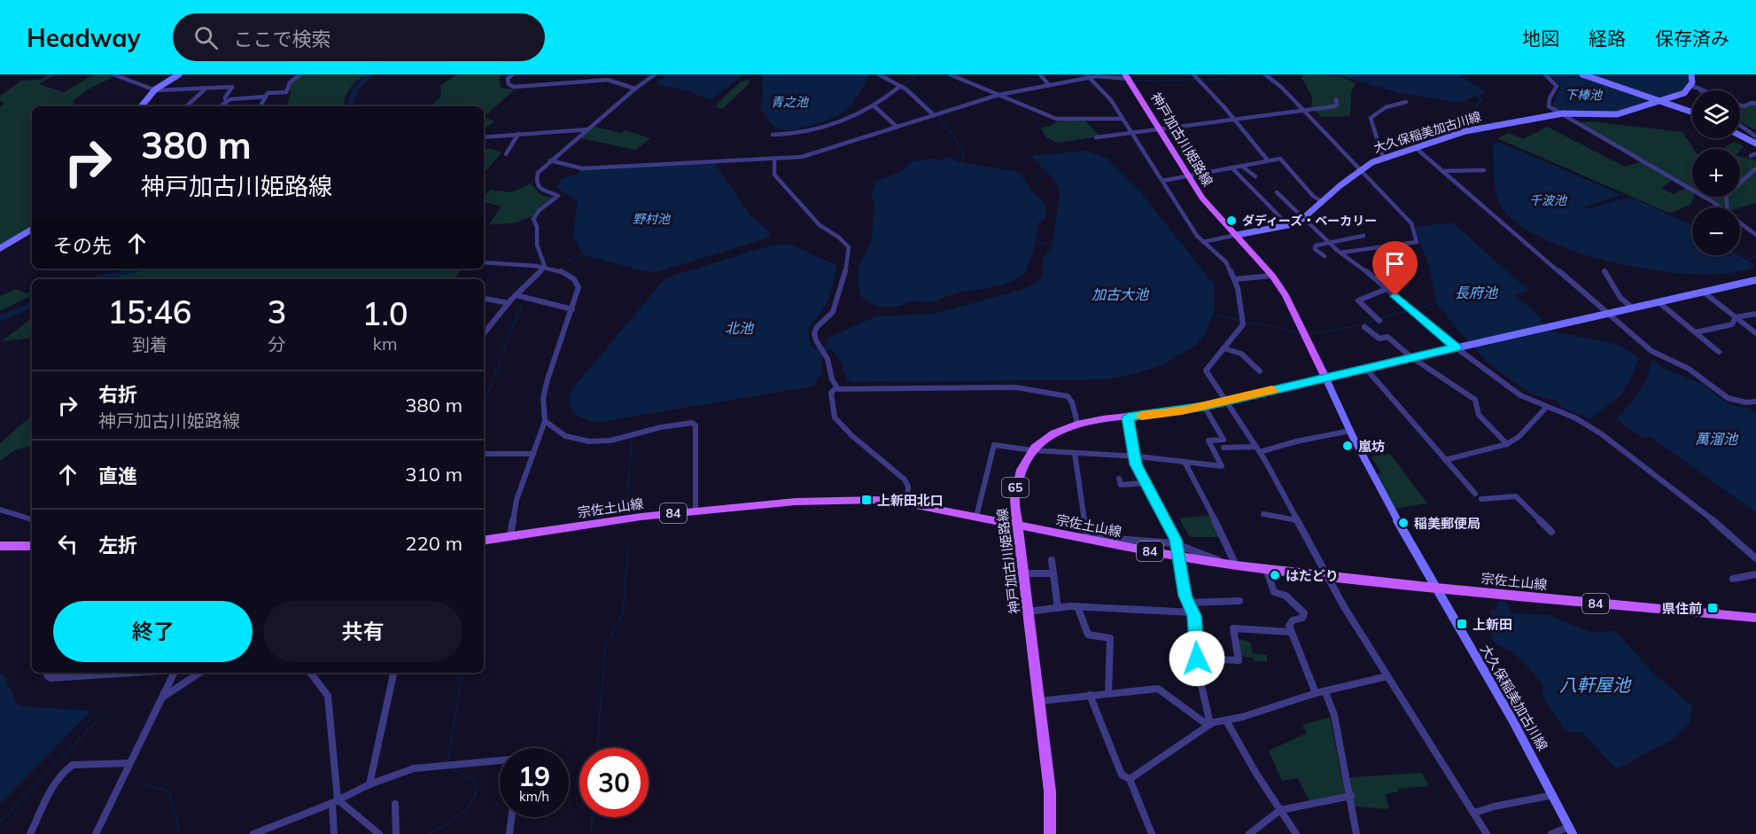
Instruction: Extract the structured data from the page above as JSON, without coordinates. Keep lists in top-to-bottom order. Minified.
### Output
{"streets":{"main road":["大久保稲美加古川線","神戸加古川姫路線","65","宗佐土山線","84"]},"crossings":[["大久保稲美加古川線","神戸加古川姫路線"],["大久保稲美加古川線","宗佐土山線"],["神戸加古川姫路線","宗佐土山線"]],"water":["下棒池","青之池","千波池","野村池","長府池","加古大池","北池","萬溜池","八軒屋池"],"places":{"other":["ダディーズ・ベーカリー","嵐坊","稲美郵便局","はたどり"],"transit":["上新田北口","県住前","上新田"]},"page":{"header":"Headway","search":"ここで検索","nav":["地図","経路","保存済み"],"map_buttons":["+","−"],"turn":["380 m","神戸加古川姫路線"],"then":"その先","eta":["15:46","到着","3","分","1.0","km"],"list":[{"name":"右折","note":"神戸加古川姫路線","value":"380 m"},{"name":"直進","value":"310 m"},{"name":"左折","value":"220 m"}],"buttons":["終了","共有"],"speed":"19 km/h","limit":"30"}}
